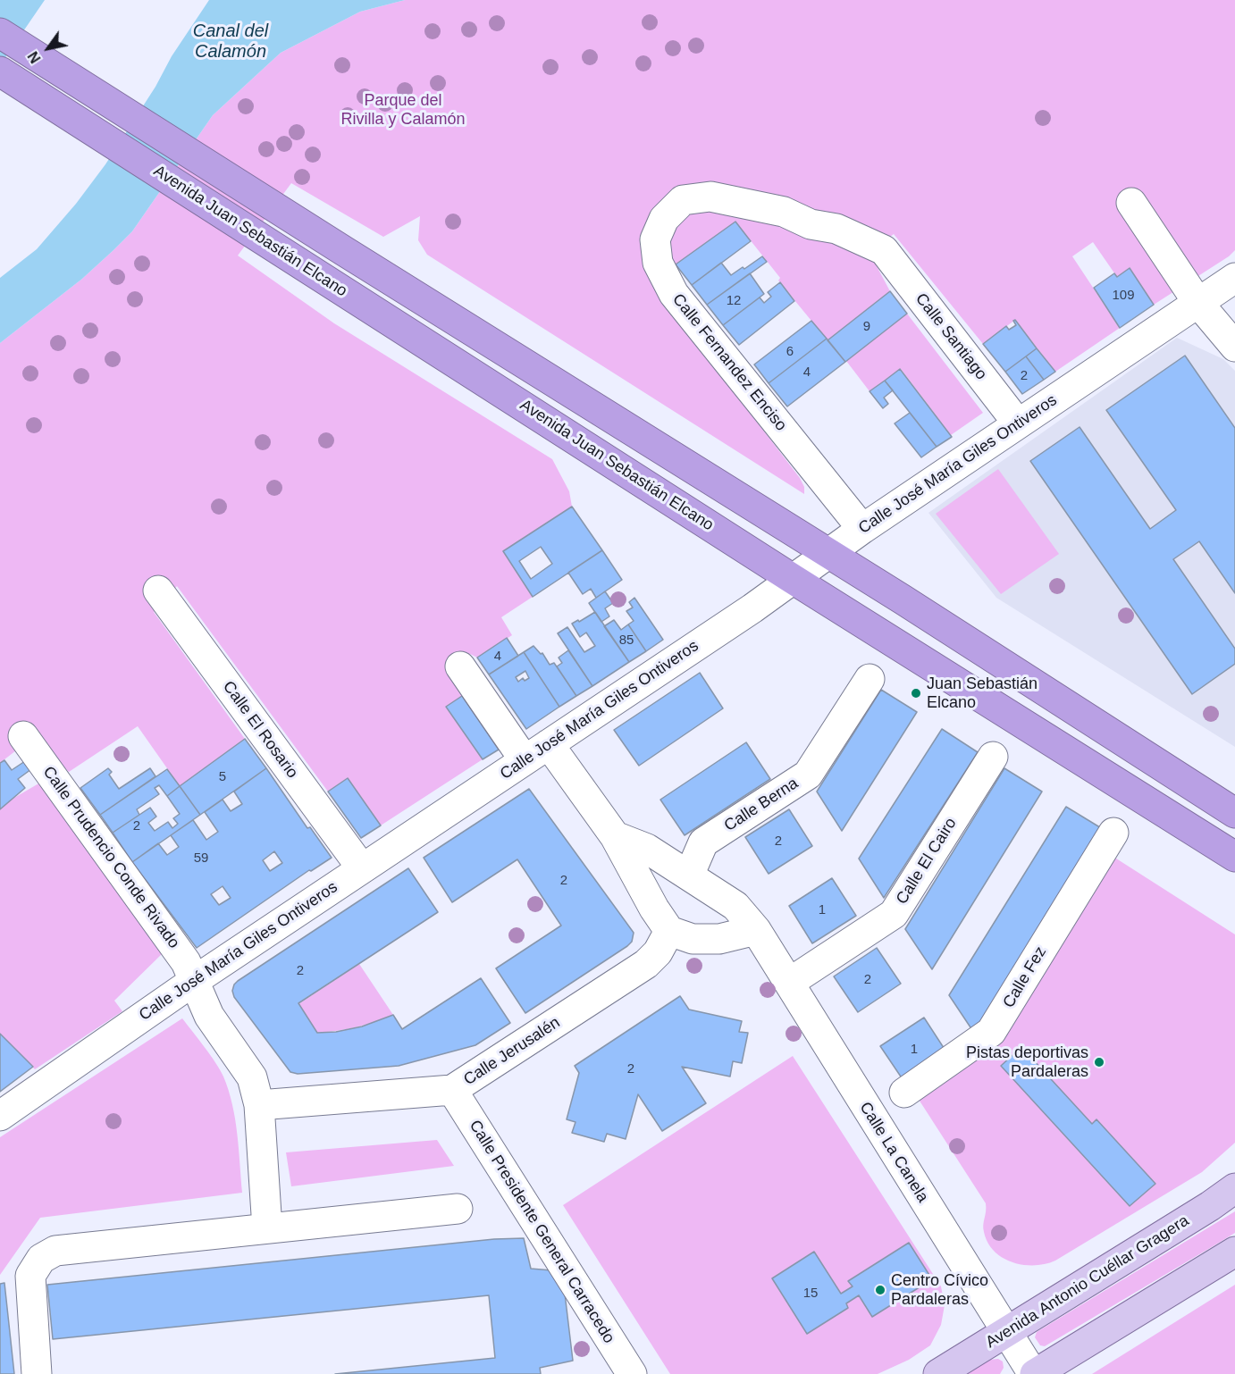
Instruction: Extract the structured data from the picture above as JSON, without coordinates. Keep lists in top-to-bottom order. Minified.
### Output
{"streets":{"highway":["Avenida Juan Sebastián Elcano"],"main road":["Avenida Antonio Cuéllar Gragera"],"street":["Calle Santiago","Calle Fernandez Enciso","Calle José María Giles Ontiveros","Calle El Rosario","Calle Berna","Calle Prudencio Conde Rivado","Calle El Cairo","Calle Fez","Calle Jerusalén","Calle La Canela","Calle Presidente General Carracedo"]},"crossings":[["Avenida Juan Sebastián Elcano","Calle José María Giles Ontiveros"],["Calle Santiago","Calle Fernandez Enciso"],["Calle Santiago","Calle José María Giles Ontiveros"],["Calle Fernandez Enciso","Calle José María Giles Ontiveros"],["Calle José María Giles Ontiveros","Calle El Rosario"],["Calle José María Giles Ontiveros","Calle Prudencio Conde Rivado"],["Calle Berna","Calle La Canela"],["Calle Prudencio Conde Rivado","Calle Jerusalén"],["Calle El Cairo","Calle La Canela"],["Calle Jerusalén","Calle Presidente General Carracedo"],["Calle La Canela","Avenida Antonio Cuéllar Gragera"]],"water":["Canal del Calamón"],"parks":["Parque del Rivilla y Calamón"],"places":["Juan Sebastián Elcano","Pistas deportivas Pardaleras","Centro Cívico Pardaleras"],"house_numbers":["109","12","9","6","4","2","85","4","5","2","2","59","2","1","2","2","1","2","15"],"north":"bottom left"}
